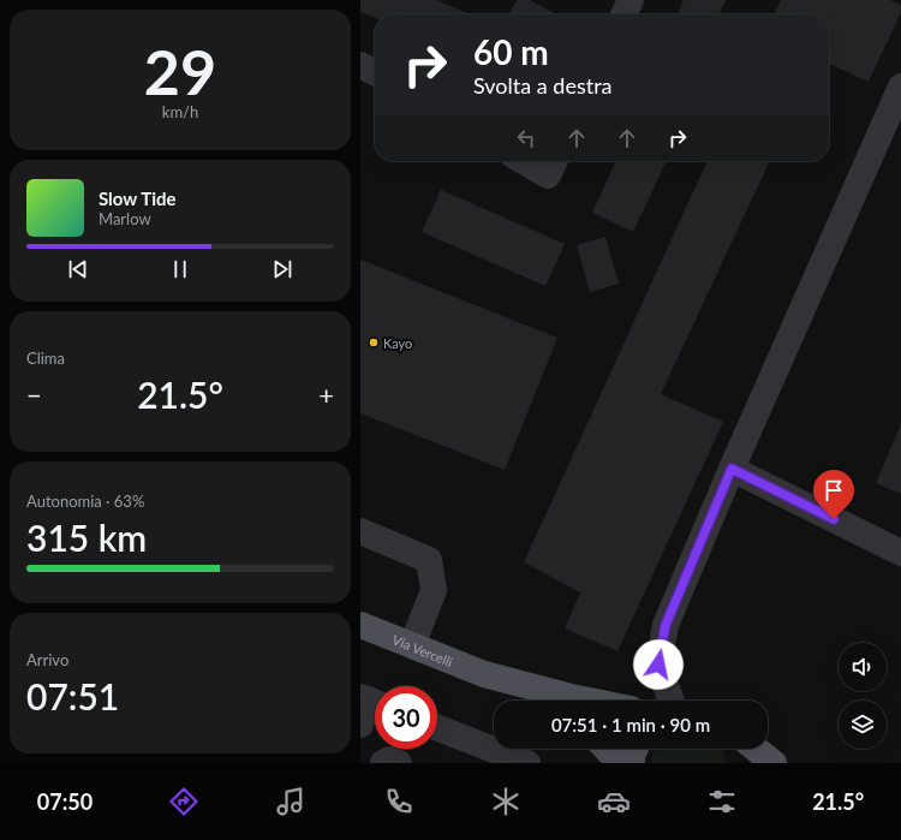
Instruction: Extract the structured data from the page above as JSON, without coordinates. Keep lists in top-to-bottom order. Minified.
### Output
{"streets":{"main road":["Via Vercelli"]},"places":["Kayo"],"page":{"tile":[["29","km/h"],"Clima",["Autonomia · 63%","315 km"],["Arrivo","07:51"]],"turn":["60 m","Svolta a destra"],"song":["Slow Tide","Marlow"],"heat":["−","21.5°","+"],"limit":"30","trip":"07:51 · 1 min · 90 m","tabs":["07:50","21.5°"]}}
